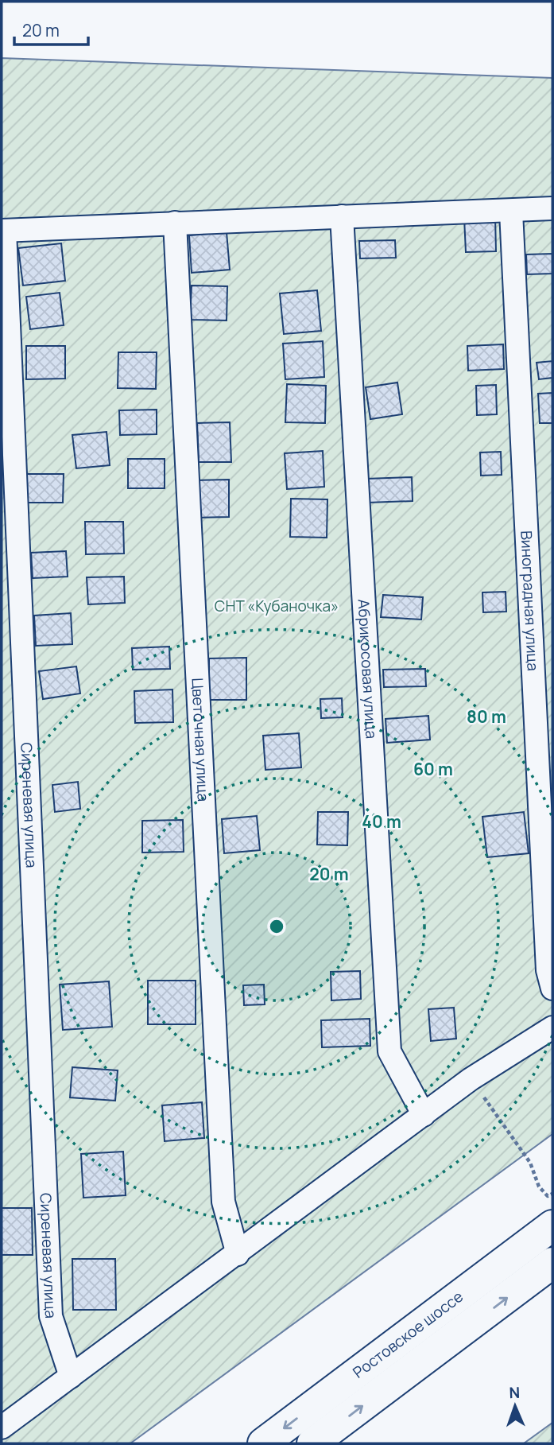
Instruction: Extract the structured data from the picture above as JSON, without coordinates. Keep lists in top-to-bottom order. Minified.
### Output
{"streets":{"highway":["Ростовское шоссе"],"street":["Виноградная улица","Абрикосовая улица","Цветочная улица","Сиреневая улица"]},"parks":["СНТ «Кубаночка»"],"scale_bar":"20 m","north":"top","rings":["80 m","60 m","40 m","20 m"]}
